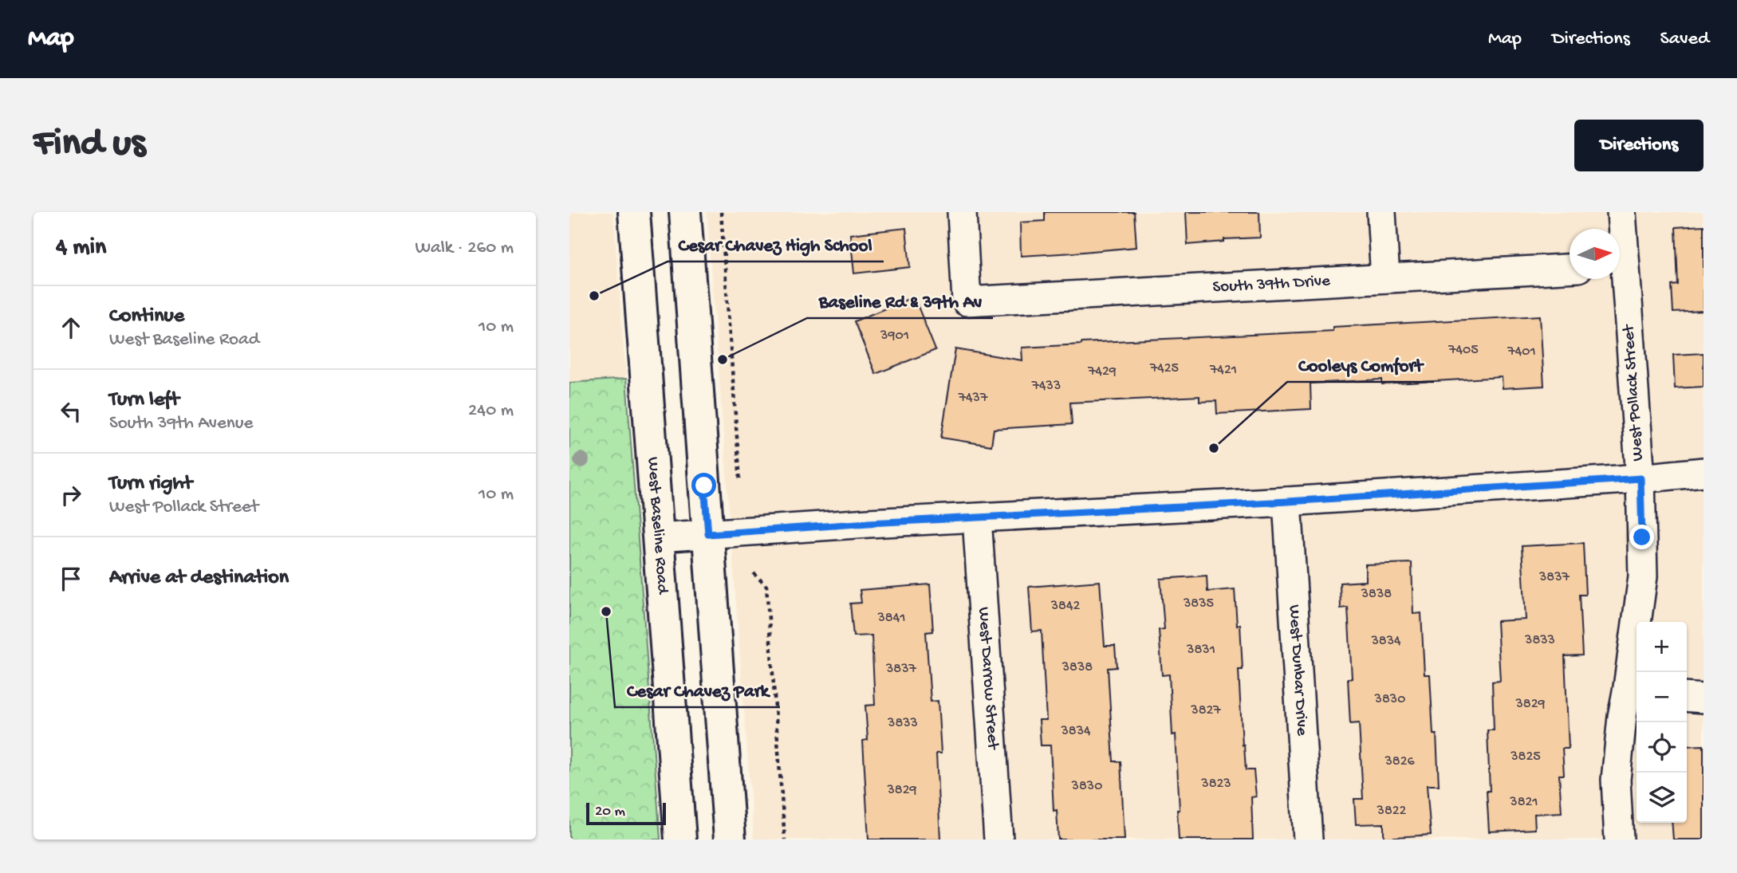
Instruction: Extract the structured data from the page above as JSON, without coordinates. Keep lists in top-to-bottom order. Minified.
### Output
{"streets":{"main road":["West Baseline Road"],"street":["South 39th Drive","West Pollack Street","West Dunbar Drive","West Darrow Street"]},"places":["Cesar Chavez High School","Baseline Rd & 39th Av","Cooleys Comfort","Cesar Chavez Park"],"house_numbers":["3901","7405","7401","7425","7421","7429","7433","7437","3837","3838","3835","3842","3841","3833","3834","3831","3838","3837","3830","3829","3827","3833","3834","3825","3826","3823","3830","3829","3821","3822"],"scale_bar":"20 m","north":"right","page":{"header":"Map","nav":["Map","Directions","Saved"],"buttons":"Directions","title":"Find us","heading":["4 min","Walk · 260 m"],"list":[["Continue","West Baseline Road","10 m"],["Turn left","South 39th Avenue","240 m"],["Turn right","West Pollack Street","10 m"],"Arrive at destination"],"map_buttons":["+","−"],"scale":"20 m"}}
